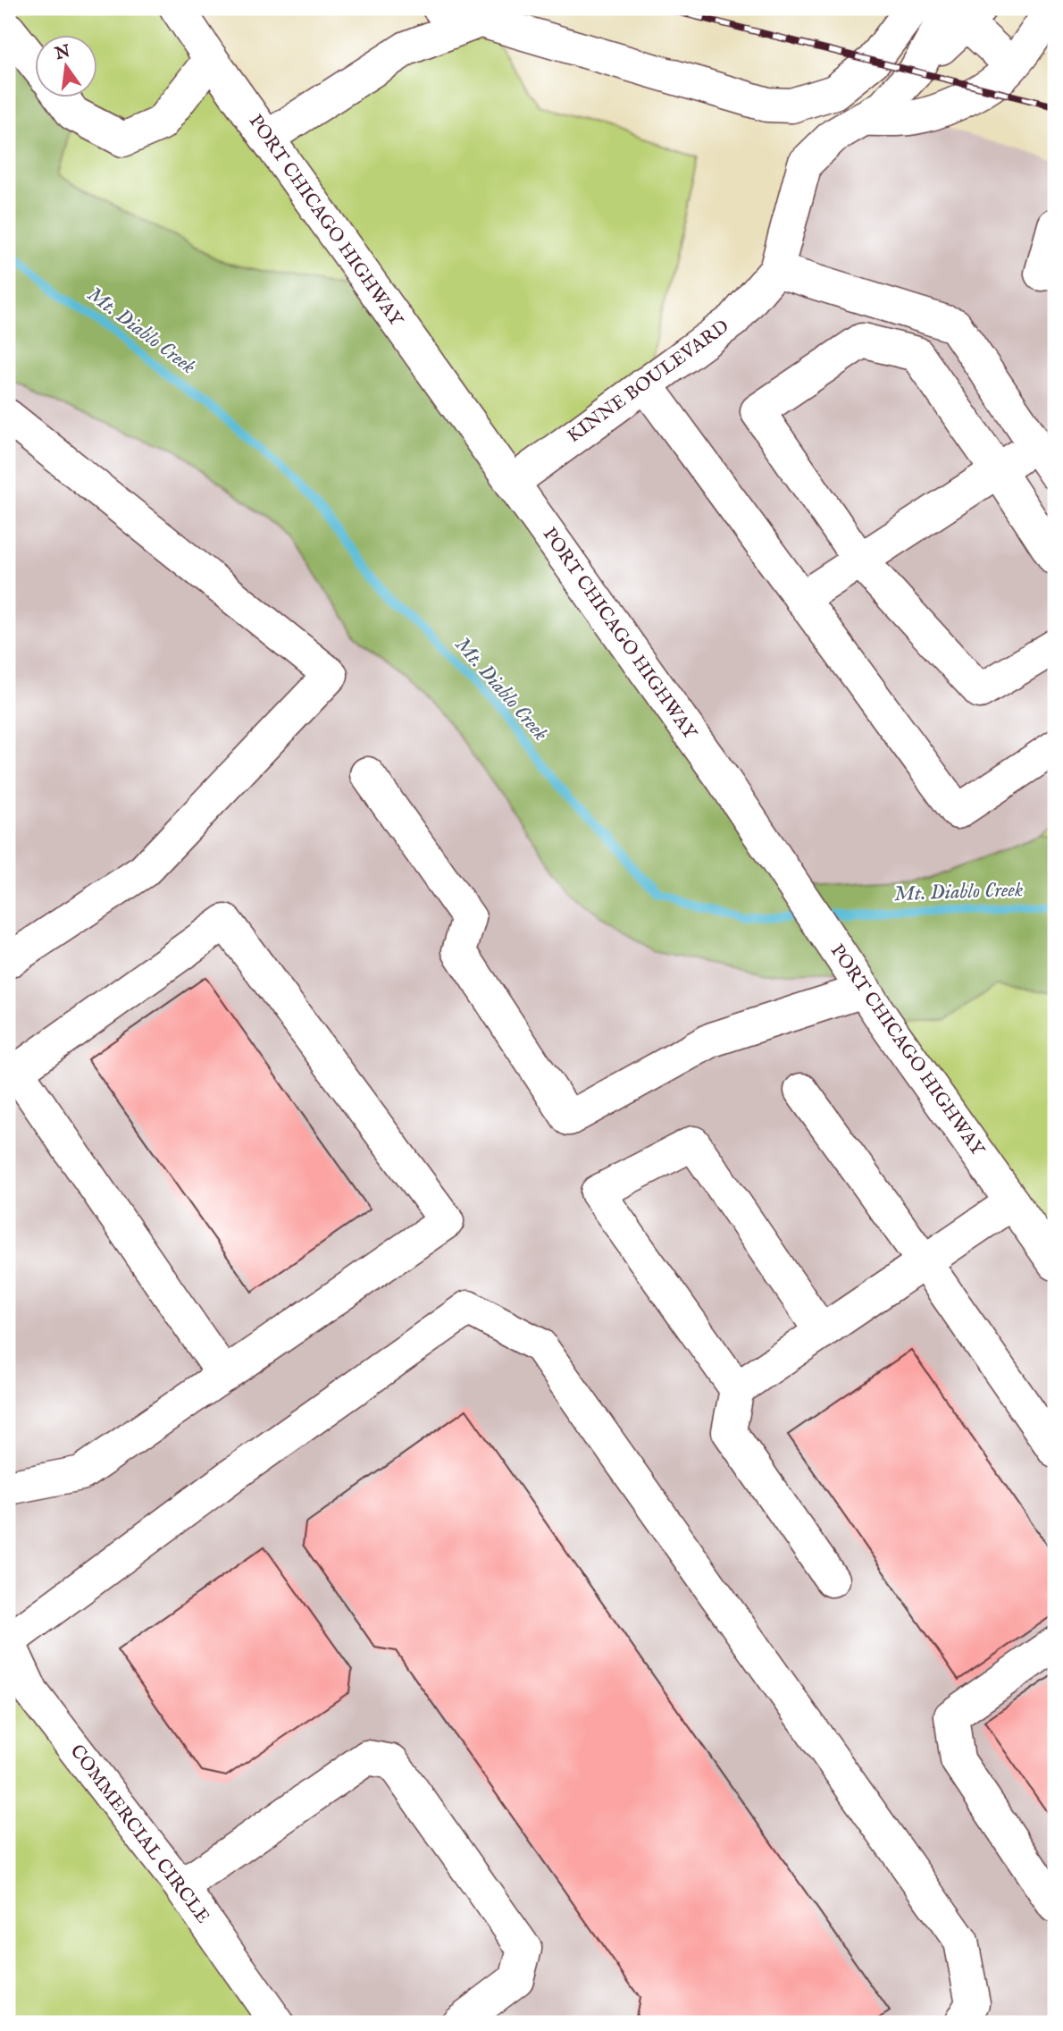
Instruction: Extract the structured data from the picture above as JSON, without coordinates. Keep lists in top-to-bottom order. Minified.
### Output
{"streets":{"street":["PORT CHICAGO HIGHWAY","KINNE BOULEVARD","COMMERCIAL CIRCLE"]},"crossings":[["PORT CHICAGO HIGHWAY","KINNE BOULEVARD"]],"water":["Mt. Diablo Creek"],"north":"top"}
